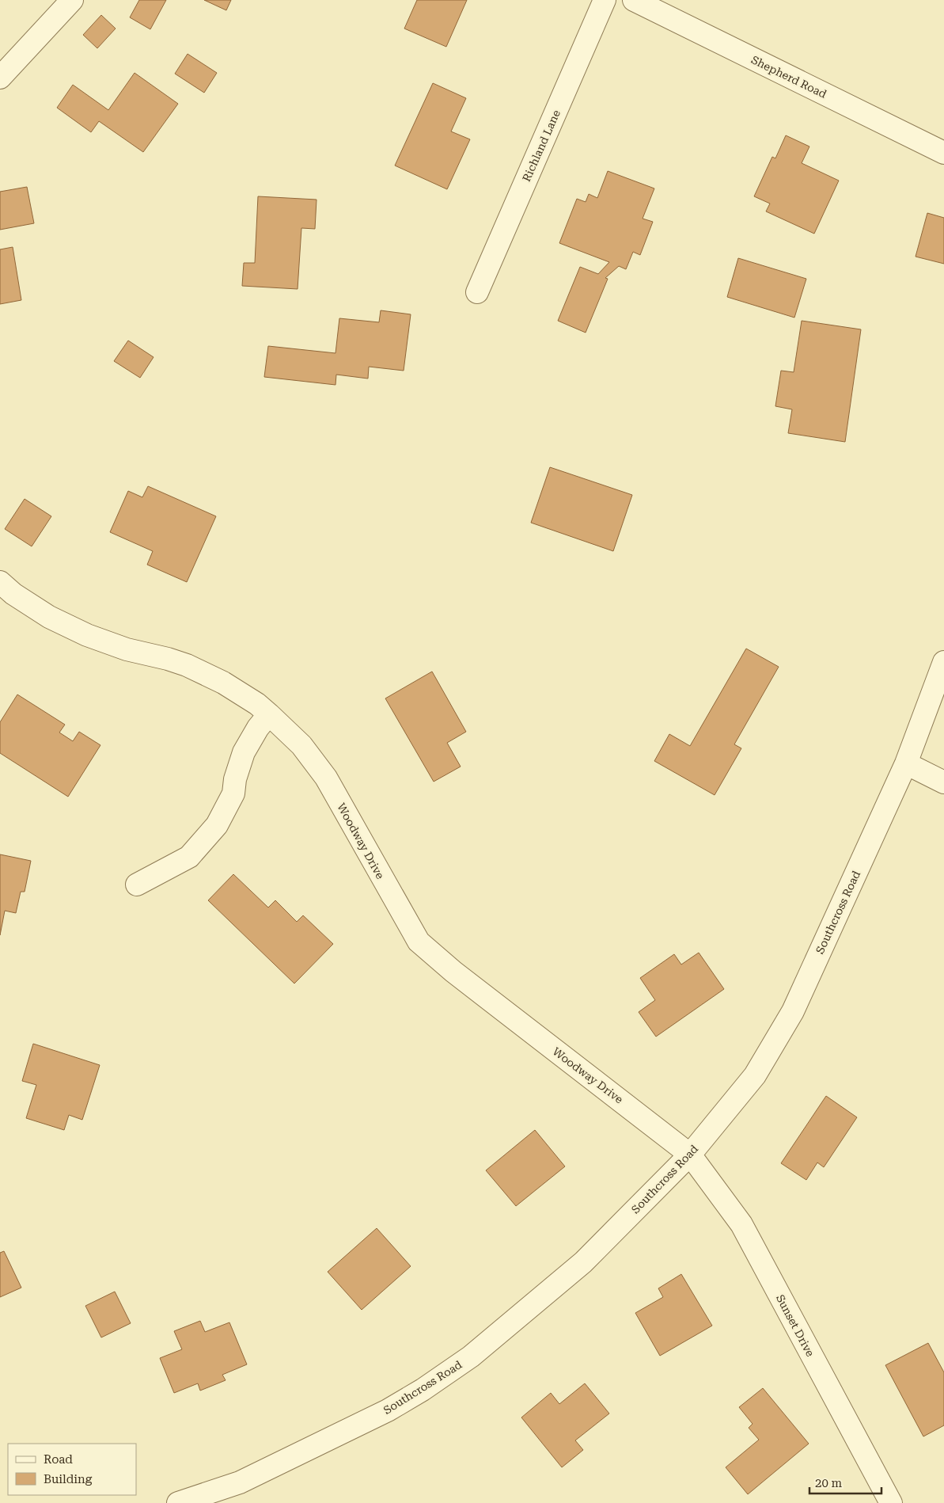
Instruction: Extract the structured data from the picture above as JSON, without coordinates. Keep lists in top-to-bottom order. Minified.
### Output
{"streets":{"street":["Shepherd Road","Richland Lane","Woodway Drive","Southcross Road","Sunset Drive"]},"crossings":[["Woodway Drive","Southcross Road"],["Woodway Drive","Sunset Drive"],["Southcross Road","Sunset Drive"]],"legend":["Road","Building"],"scale_bar":"20 m"}
